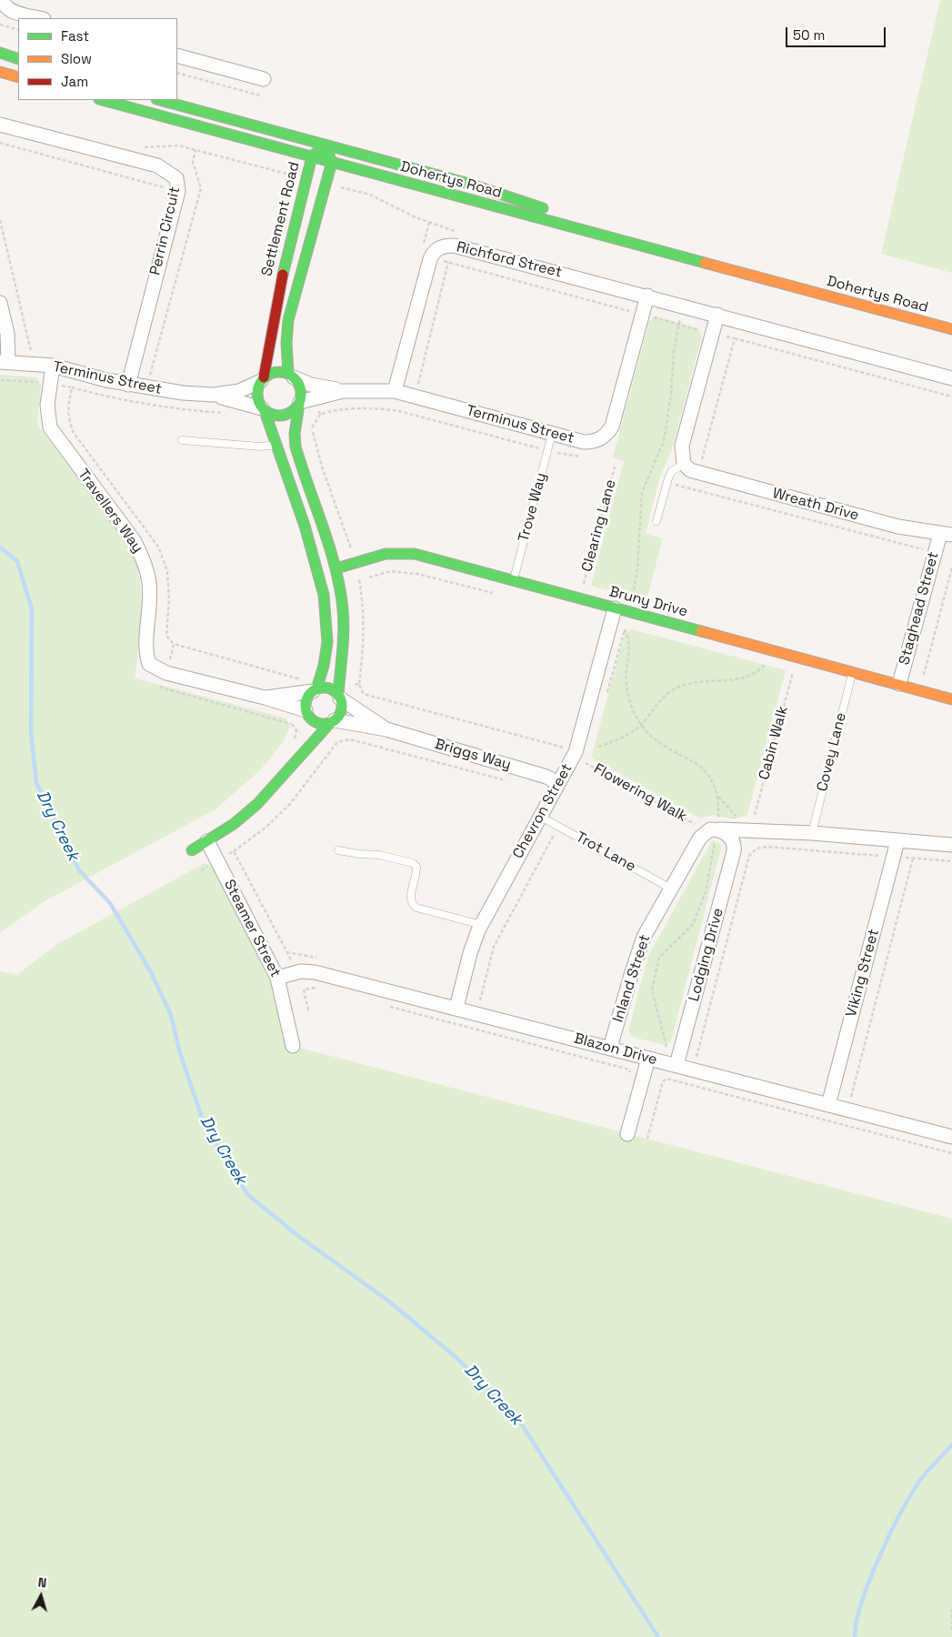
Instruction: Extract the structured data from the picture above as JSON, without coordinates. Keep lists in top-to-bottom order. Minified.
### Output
{"streets":{"street":["Dohertys Road","Settlement Road","Perrin Circuit","Richford Street","Terminus Street","Wreath Drive","Travellers Way","Bruny Drive","Staghead Street","Briggs Way","Chevron Street","Steamer Street","Lodging Drive","Viking Street","Inland Street","Blazon Drive"],"lane":["Trove Way","Covey Lane","Trot Lane"],"path":["Clearing Lane","Cabin Walk","Flowering Walk"]},"crossings":[["Dohertys Road","Settlement Road"],["Settlement Road","Terminus Street"],["Perrin Circuit","Terminus Street"],["Richford Street","Terminus Street"],["Terminus Street","Trove Way"],["Terminus Street","Travellers Way"],["Wreath Drive","Staghead Street"],["Trove Way","Bruny Drive"],["Bruny Drive","Staghead Street"],["Bruny Drive","Covey Lane"],["Bruny Drive","Chevron Street"],["Briggs Way","Chevron Street"],["Chevron Street","Trot Lane"],["Chevron Street","Blazon Drive"],["Trot Lane","Inland Street"],["Steamer Street","Blazon Drive"],["Lodging Drive","Inland Street"],["Lodging Drive","Blazon Drive"],["Viking Street","Blazon Drive"],["Inland Street","Blazon Drive"]],"water":["Dry Creek"],"legend":["Fast","Slow","Jam"],"scale_bar":"50 m","north":"top"}
